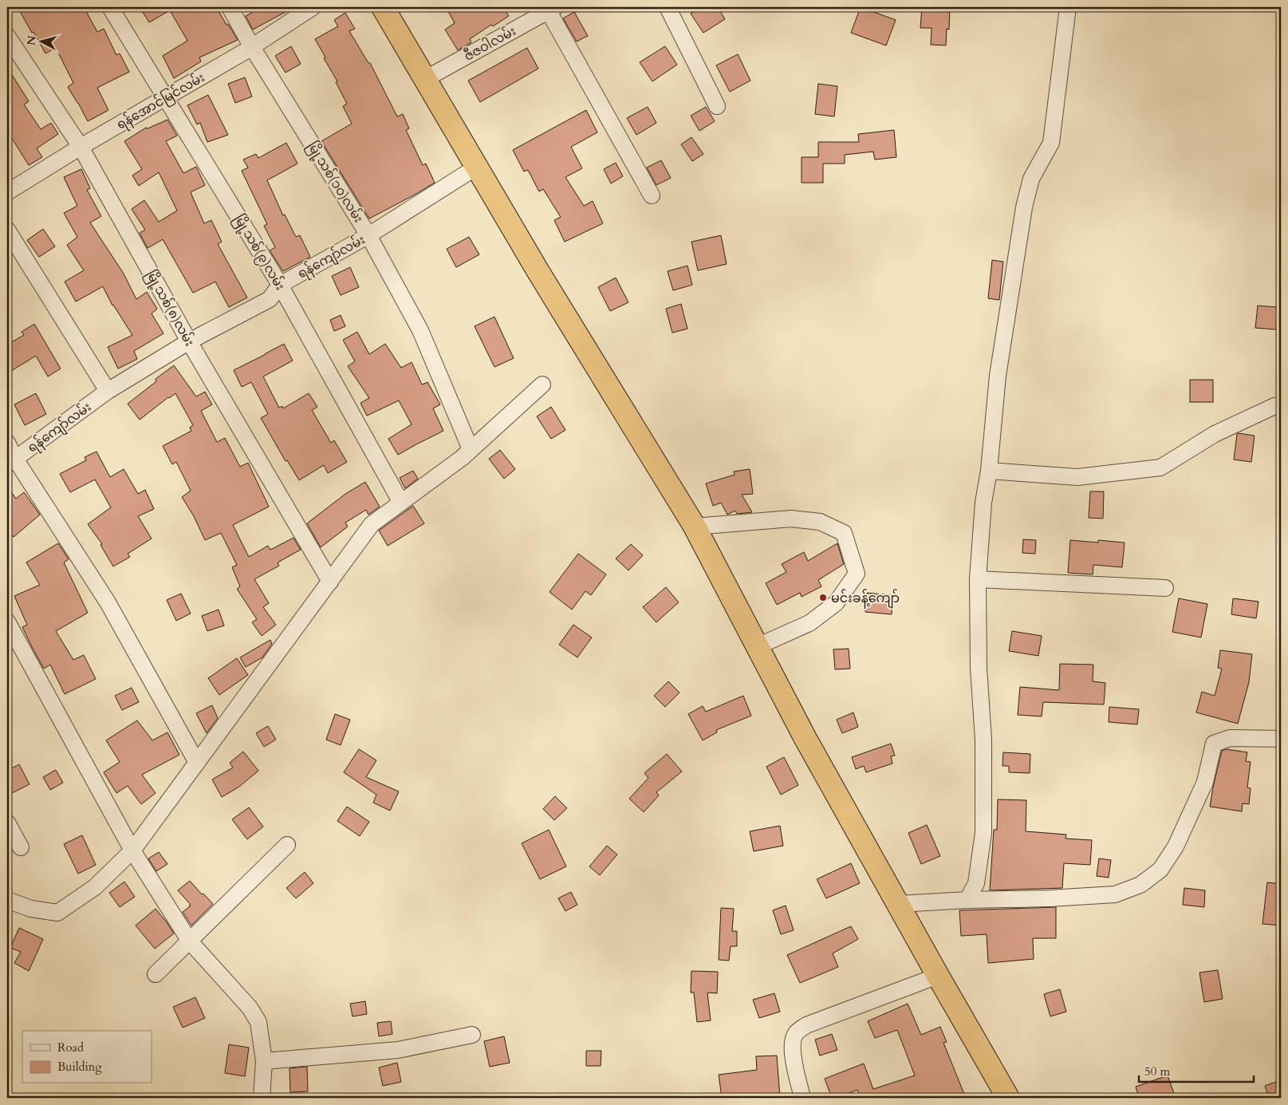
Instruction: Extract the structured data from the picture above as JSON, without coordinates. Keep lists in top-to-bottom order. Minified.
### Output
{"streets":{"street":["ဇီဇဝါလမ်း","ရန်အောင်မြင်လမ်း","မြို့သစ်(၁၀)လမ်း","မြို့သစ်(၉)လမ်း","ရန်ကျော်လမ်း","မြို့သစ်(၈)လမ်း"]},"crossings":[["ရန်အောင်မြင်လမ်း","မြို့သစ်(၁၀)လမ်း"],["ရန်အောင်မြင်လမ်း","မြို့သစ်(၉)လမ်း"],["ရန်အောင်မြင်လမ်း","မြို့သစ်(၈)လမ်း"],["မြို့သစ်(၁၀)လမ်း","ရန်ကျော်လမ်း"],["မြို့သစ်(၉)လမ်း","ရန်ကျော်လမ်း"],["ရန်ကျော်လမ်း","မြို့သစ်(၈)လမ်း"]],"places":["မင်းခန့်ကျော်"],"legend":["Road","Building"],"scale_bar":"50 m","north":"left"}
